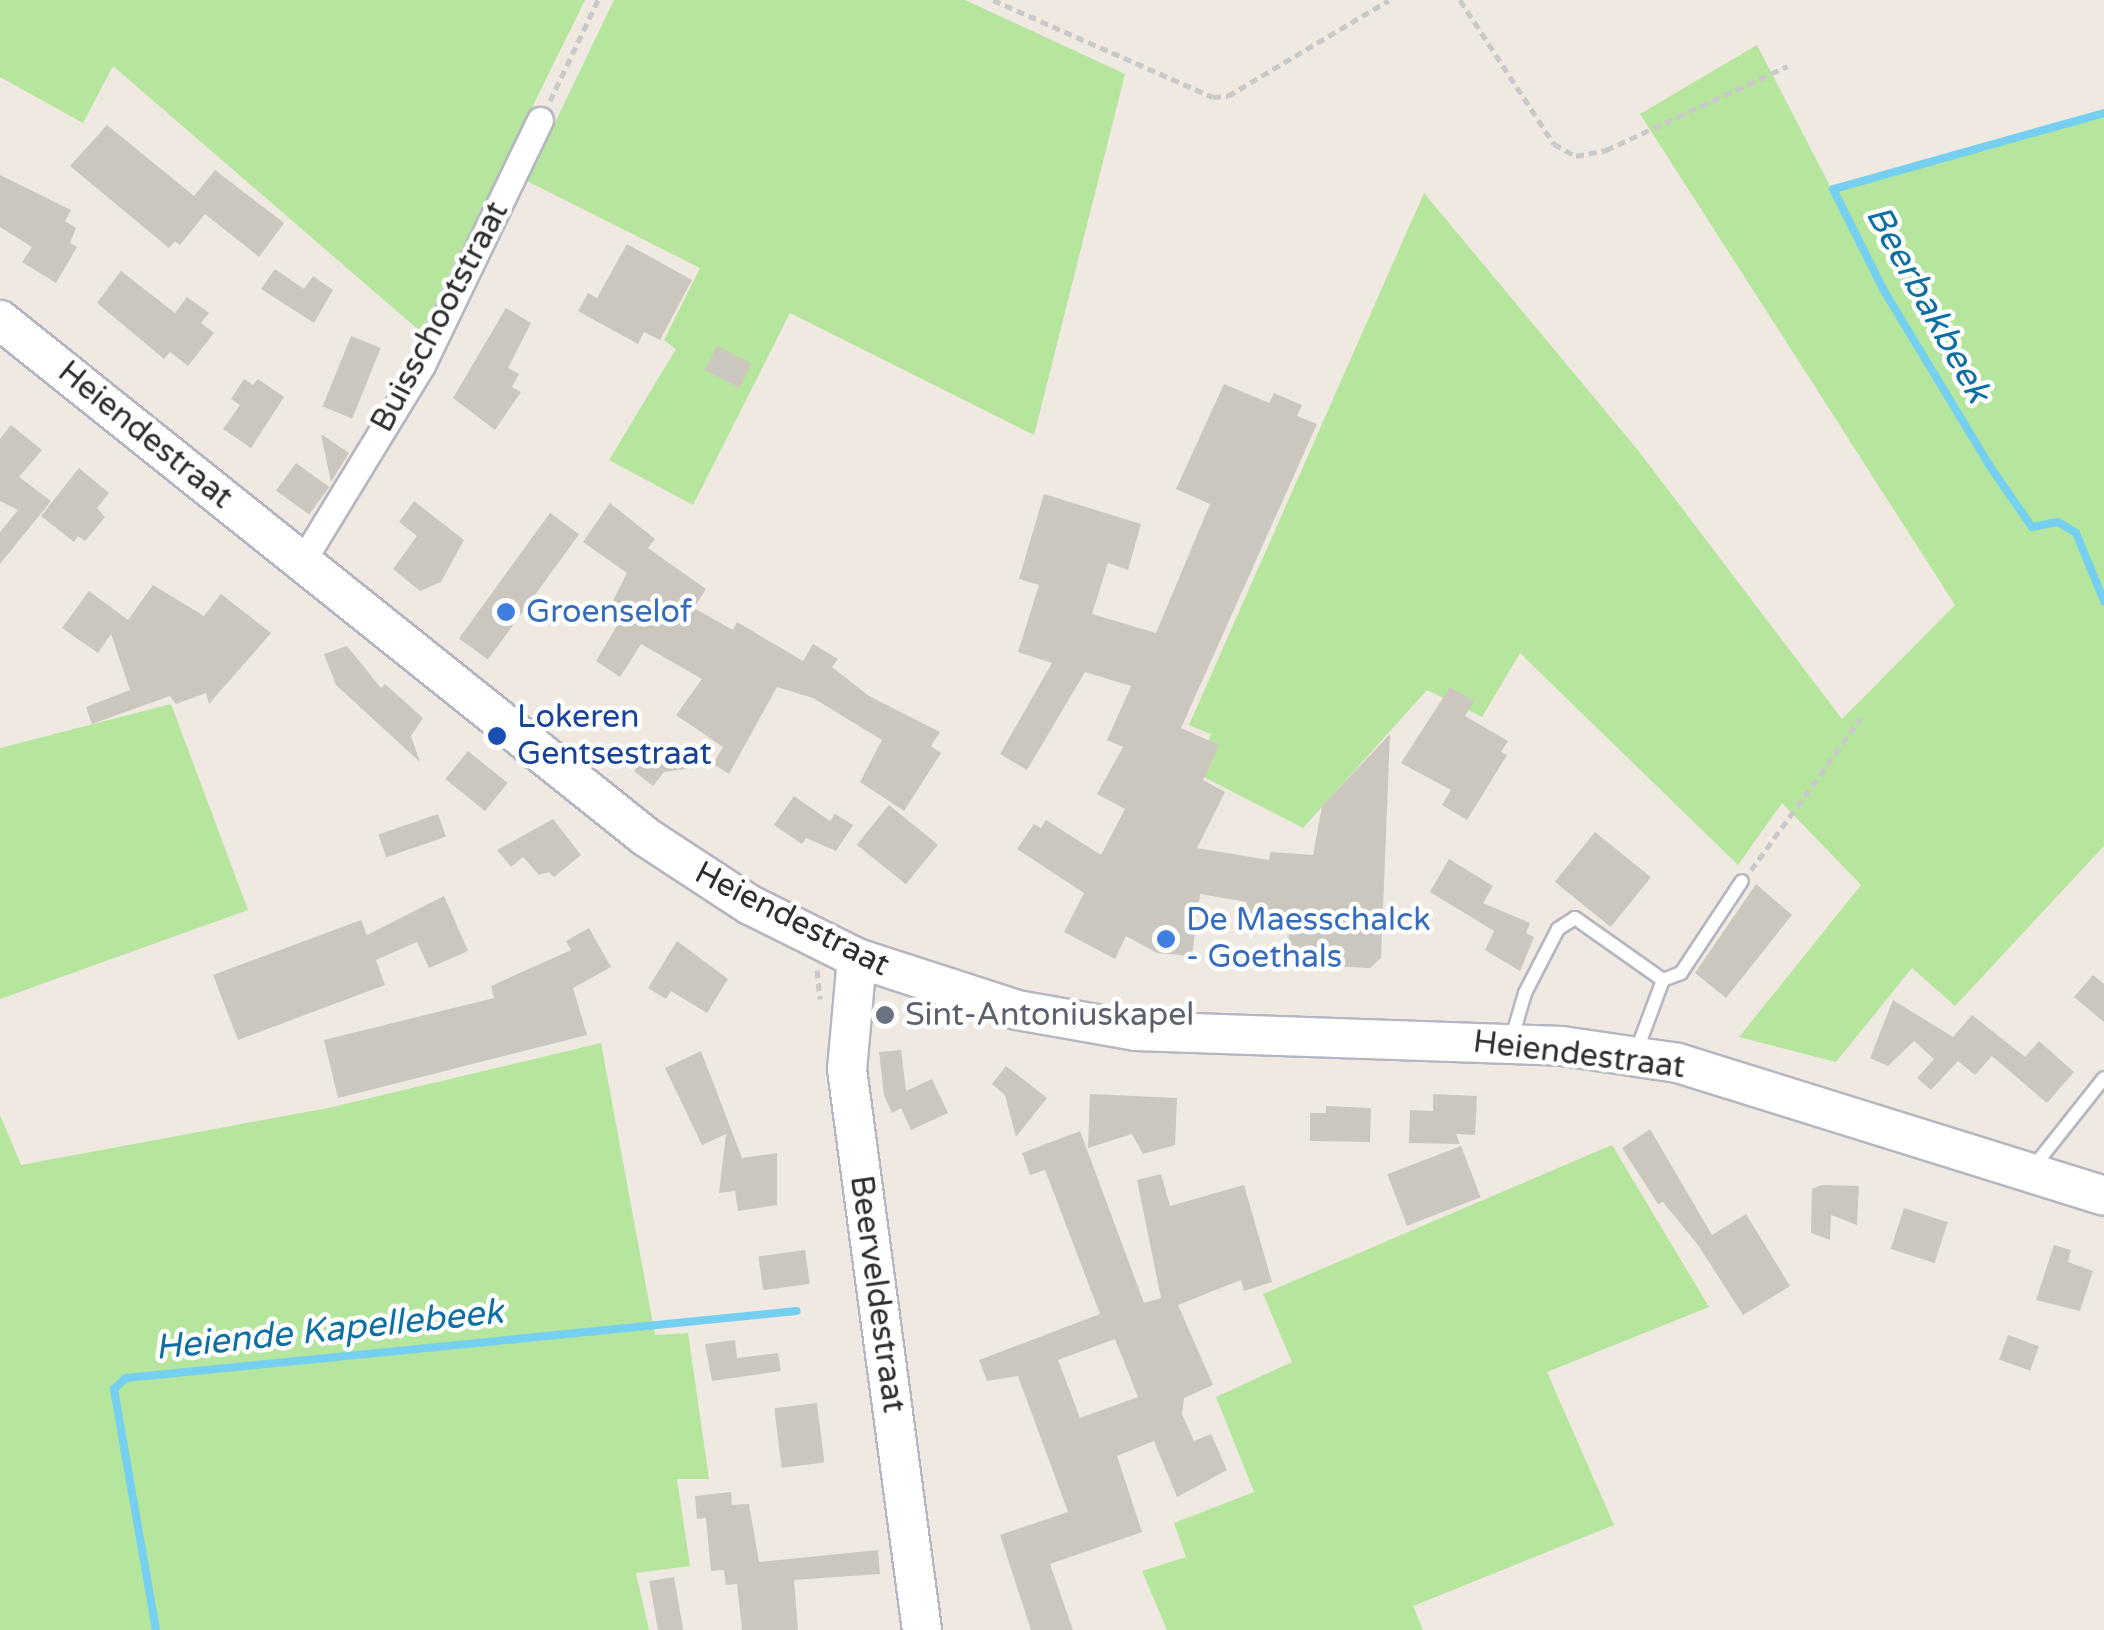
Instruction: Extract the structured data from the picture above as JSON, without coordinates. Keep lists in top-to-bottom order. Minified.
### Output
{"streets":{"main road":["Heiendestraat","Beerveldestraat"],"street":["Buisschootstraat"]},"crossings":[["Buisschootstraat","Heiendestraat"],["Heiendestraat","Beerveldestraat"]],"water":["Beerbakbeek","Heiende Kapellebeek"],"places":["Groenselof","Lokeren Gentsestraat","De Maesschalck - Goethals","Sint-Antoniuskapel"]}
